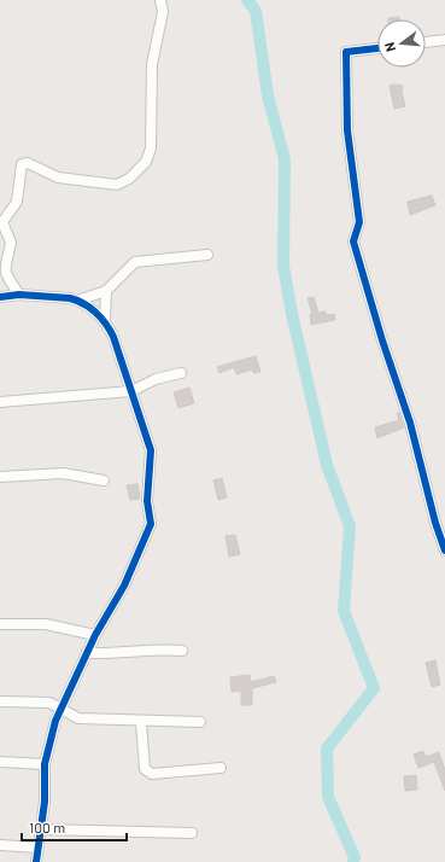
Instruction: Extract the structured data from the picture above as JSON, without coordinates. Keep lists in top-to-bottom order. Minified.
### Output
{"scale_bar":"100 m","north":"left"}
